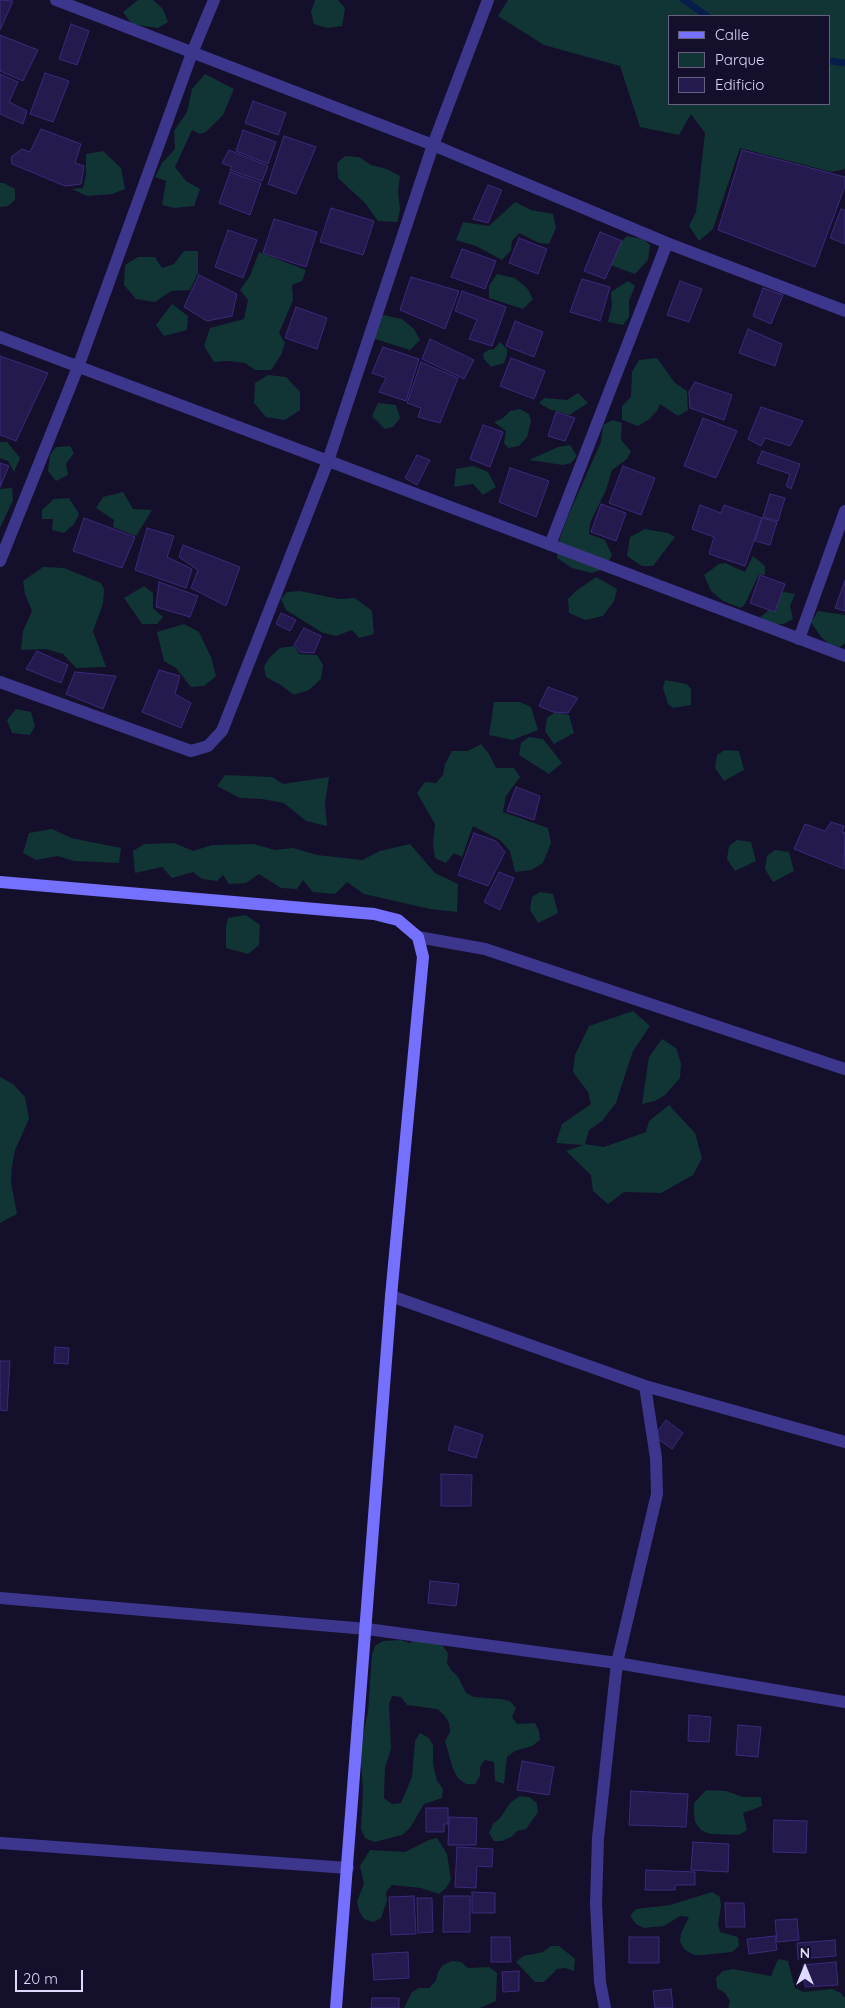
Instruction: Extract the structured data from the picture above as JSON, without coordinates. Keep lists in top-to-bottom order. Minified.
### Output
{"legend":["Calle","Parque","Edificio"],"scale_bar":"20 m","north":"top"}
